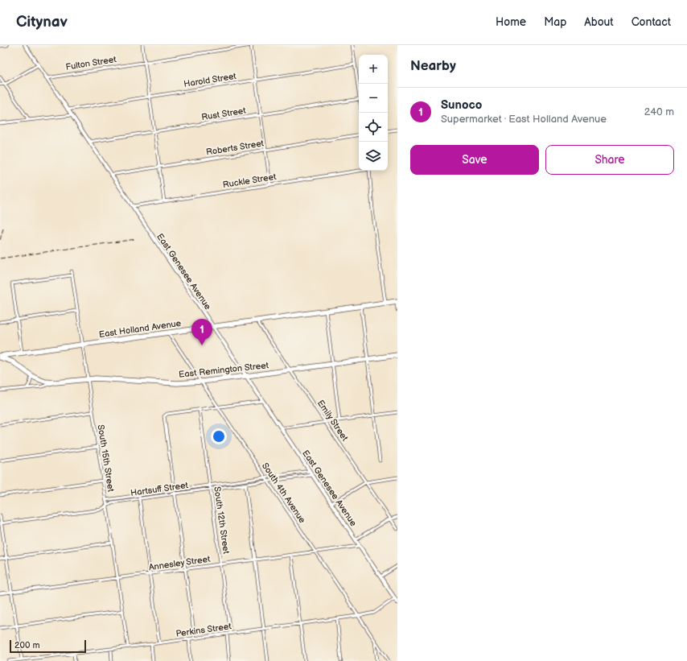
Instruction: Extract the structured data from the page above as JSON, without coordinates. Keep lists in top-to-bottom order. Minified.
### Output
{"streets":{"highway":["East Holland Avenue","East Remington Street"],"main road":["East Genesee Avenue"],"street":["Fulton Street","Harold Street","Rust Street","Roberts Street","Ruckle Street","Emily Street","South 15th Street","Hartsuff Street","South 4th Avenue","South 12th Street","Annesley Street","Perkins Street"]},"crossings":[["Fulton Street","East Genesee Avenue"],["Harold Street","East Genesee Avenue"],["Rust Street","East Genesee Avenue"],["Roberts Street","East Genesee Avenue"],["Ruckle Street","East Genesee Avenue"],["East Genesee Avenue","East Holland Avenue"],["East Genesee Avenue","East Remington Street"],["East Genesee Avenue","Hartsuff Street"],["East Genesee Avenue","Annesley Street"],["East Genesee Avenue","Perkins Street"],["East Holland Avenue","East Remington Street"],["East Holland Avenue","Emily Street"],["East Holland Avenue","South 15th Street"],["East Holland Avenue","South 4th Avenue"],["East Remington Street","Emily Street"],["East Remington Street","South 15th Street"],["East Remington Street","South 4th Avenue"],["South 15th Street","Hartsuff Street"],["South 15th Street","Annesley Street"],["South 15th Street","Perkins Street"],["Hartsuff Street","South 4th Avenue"],["Hartsuff Street","South 12th Street"],["South 4th Avenue","Annesley Street"],["South 4th Avenue","Perkins Street"],["South 12th Street","Annesley Street"],["South 12th Street","Perkins Street"]],"scale_bar":"200 m","page":{"header":"Citynav","nav":["Home","Map","About","Contact"],"heading":"Nearby","map_buttons":["+","−"],"list":[{"mark":"1","name":"Sunoco","note":"Supermarket · East Holland Avenue","value":"240 m"}],"buttons":["Save","Share"],"pins":"1","scale":"200 m"}}
